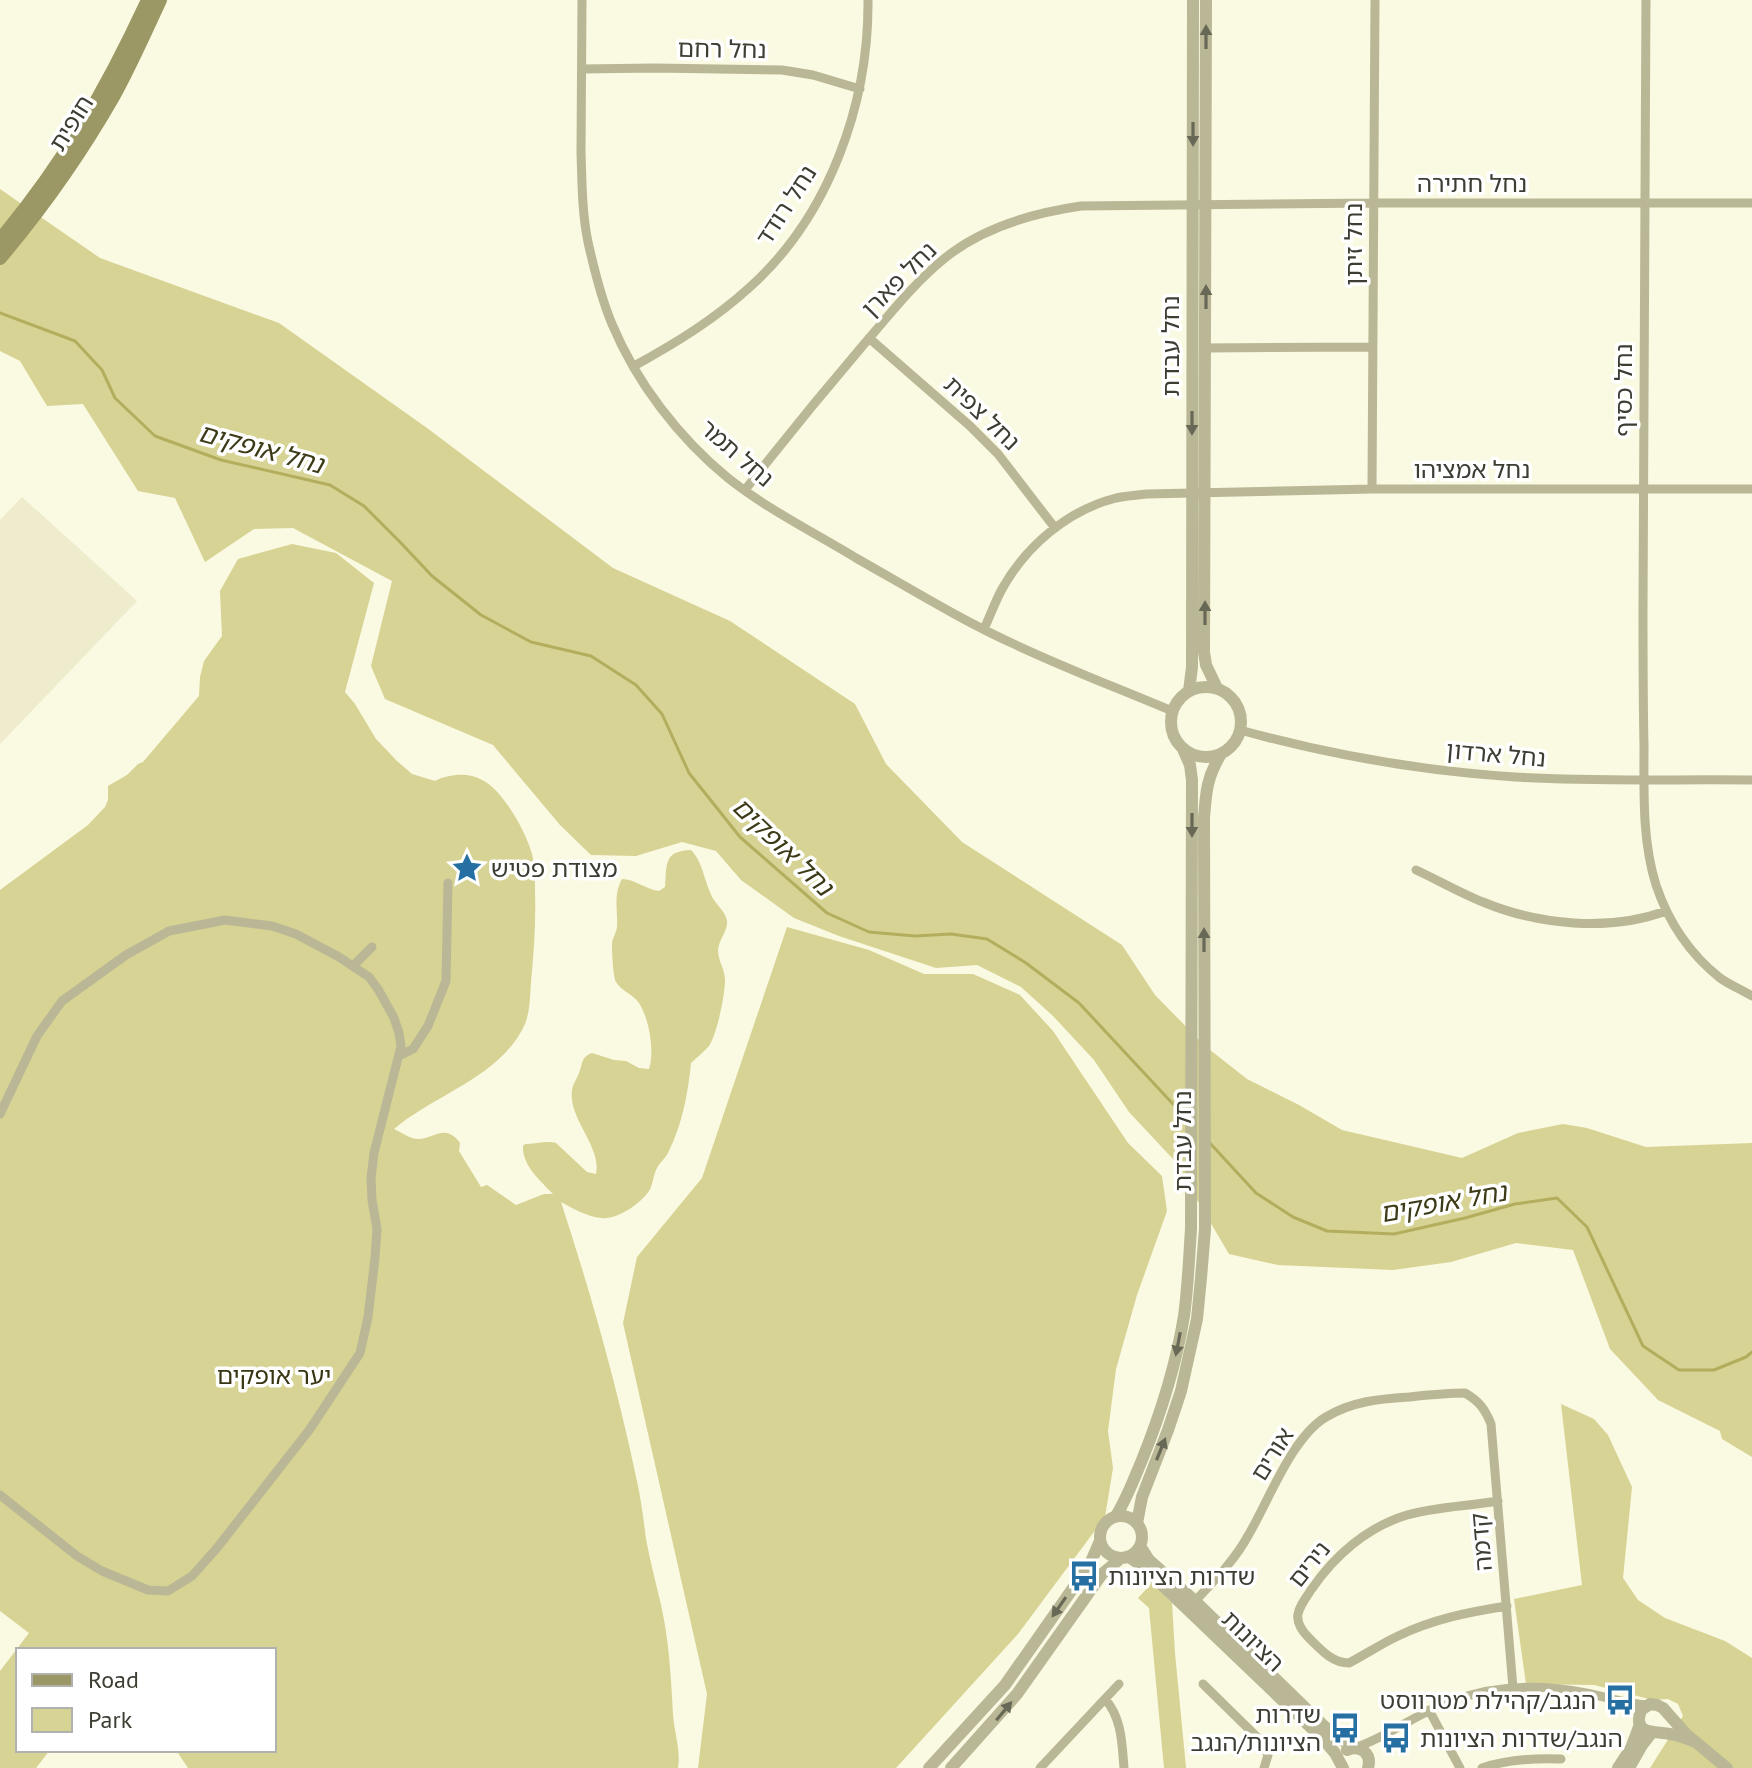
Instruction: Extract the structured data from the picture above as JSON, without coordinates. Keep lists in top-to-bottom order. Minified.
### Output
{"streets":{"main road":["חופית"],"street":["נחל רחם","נחל חתירה","נחל רודד","נחל זיתן","נחל פארן","נחל עבדת","נחל כסיף","נחל צפית","נחל תמר","נחל אמציהו","נחל ארדון","אורים","קדמה","נירים","הציונות"]},"crossings":[["נחל רחם","נחל רודד"],["נחל רחם","נחל תמר"],["נחל חתירה","נחל זיתן"],["נחל חתירה","נחל פארן"],["נחל חתירה","נחל עבדת"],["נחל חתירה","נחל כסיף"],["נחל רודד","נחל תמר"],["נחל זיתן","נחל אמציהו"],["נחל פארן","נחל עבדת"],["נחל פארן","נחל צפית"],["נחל פארן","נחל תמר"],["נחל עבדת","נחל תמר"],["נחל עבדת","נחל אמציהו"],["נחל עבדת","נחל ארדון"],["נחל עבדת","הציונות"],["נחל כסיף","נחל אמציהו"],["נחל כסיף","נחל ארדון"],["נחל צפית","נחל אמציהו"],["נחל תמר","נחל אמציהו"],["נחל תמר","נחל ארדון"],["אורים","קדמה"],["אורים","הציונות"],["קדמה","נירים"]],"water":["נחל אופקים"],"parks":["יער אופקים"],"places":{"place":["מצודת פטיש"],"bus stop":["שדרות הציונות","הנגב/קהילת מטרווסט","שדרות הציונות/הנגב","הנגב/שדרות הציונות"]},"legend":["Road","Park"]}
